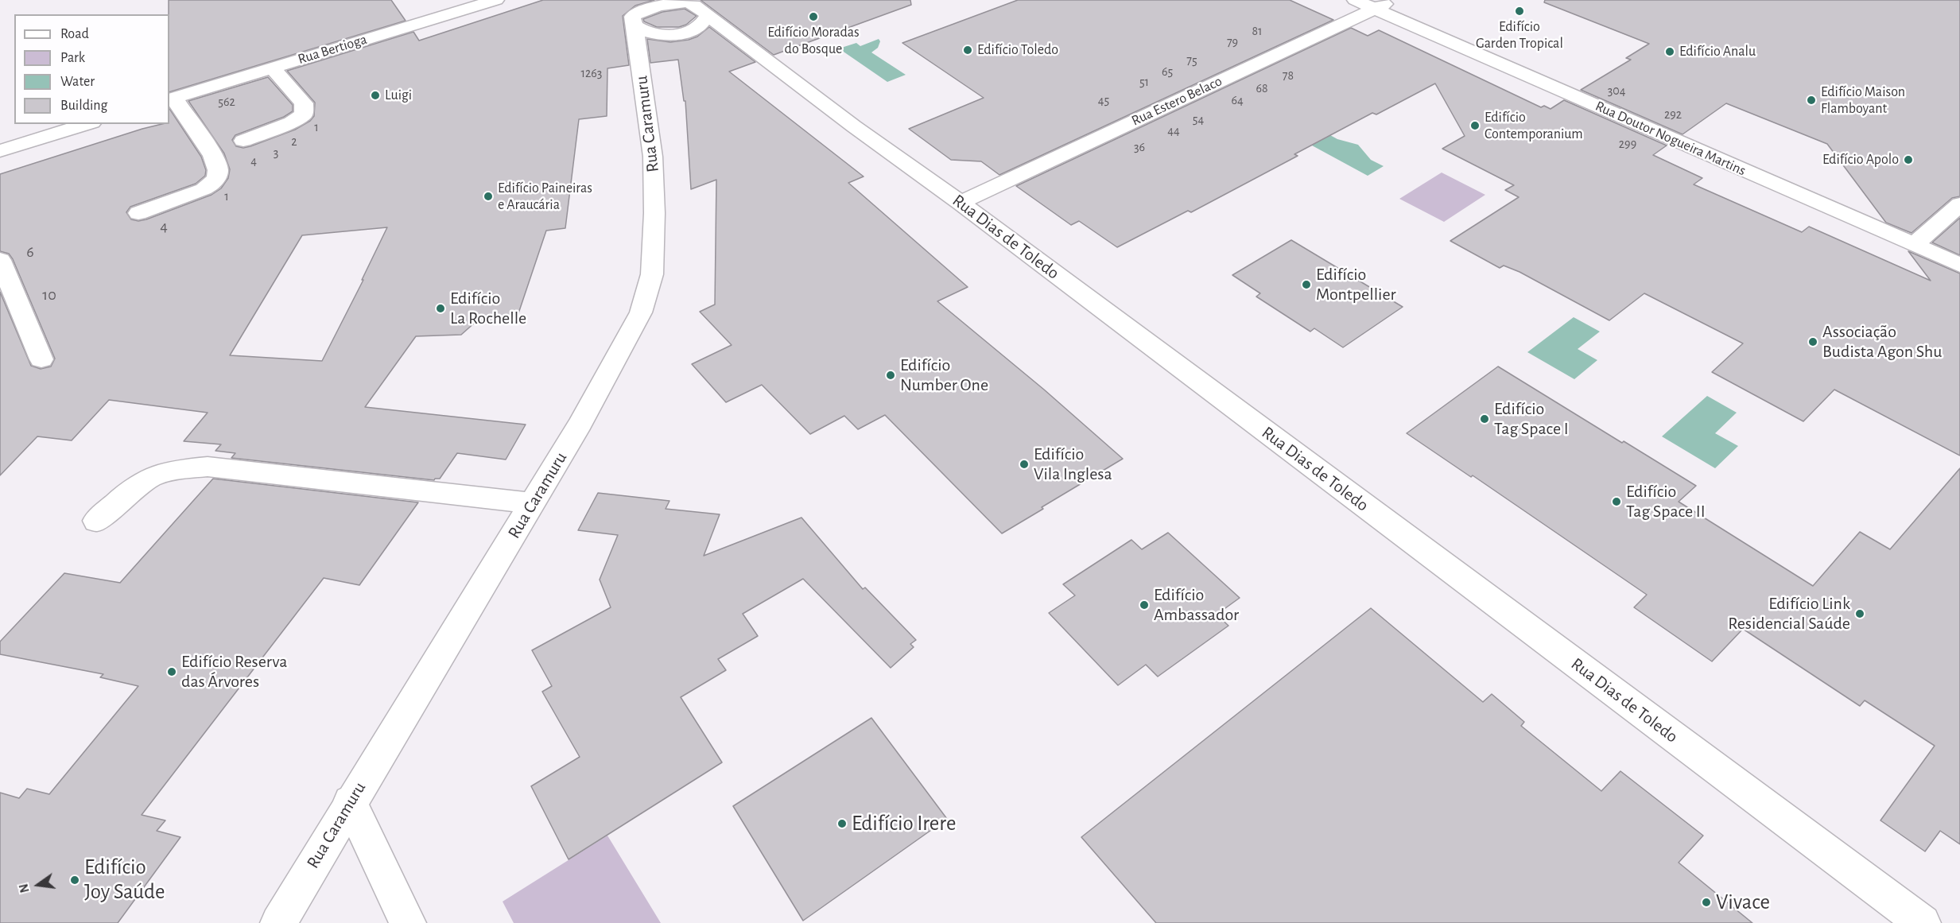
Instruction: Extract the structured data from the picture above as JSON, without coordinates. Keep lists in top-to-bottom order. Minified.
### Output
{"streets":{"street":["Rua Bertioga","Rua Estero Belaco","Rua Caramuru","Rua Doutor Nogueira Martins","Rua Dias de Toledo"]},"crossings":[["Rua Estero Belaco","Rua Doutor Nogueira Martins"],["Rua Estero Belaco","Rua Dias de Toledo"]],"places":["Edifício Garden Tropical","Edifício Moradas do Bosque","Edifício Toledo","Edifício Analu","Luigi","Edifício Maison Flamboyant","Edifício Contemporanium","Edifício Apolo","Edifício Paineiras e Araucária","Edifício Montpellier","Edifício La Rochelle","Associação Budista Agon Shu","Edifício Number One","Edifício Tag Space I","Edifício Vila Inglesa","Edifício Tag Space II","Edifício Ambassador","Edifício Link Residencial Saúde","Edifício Reserva das Árvores","Edifício Irere","Edifício Joy Saúde","Vivace"],"house_numbers":["81","79","75","65","1263","78","51","68","304","45","64","562","292","54","1","44","2","299","36","3","4","1","4","6","10"],"legend":["Road","Park","Water","Building"],"north":"left"}
